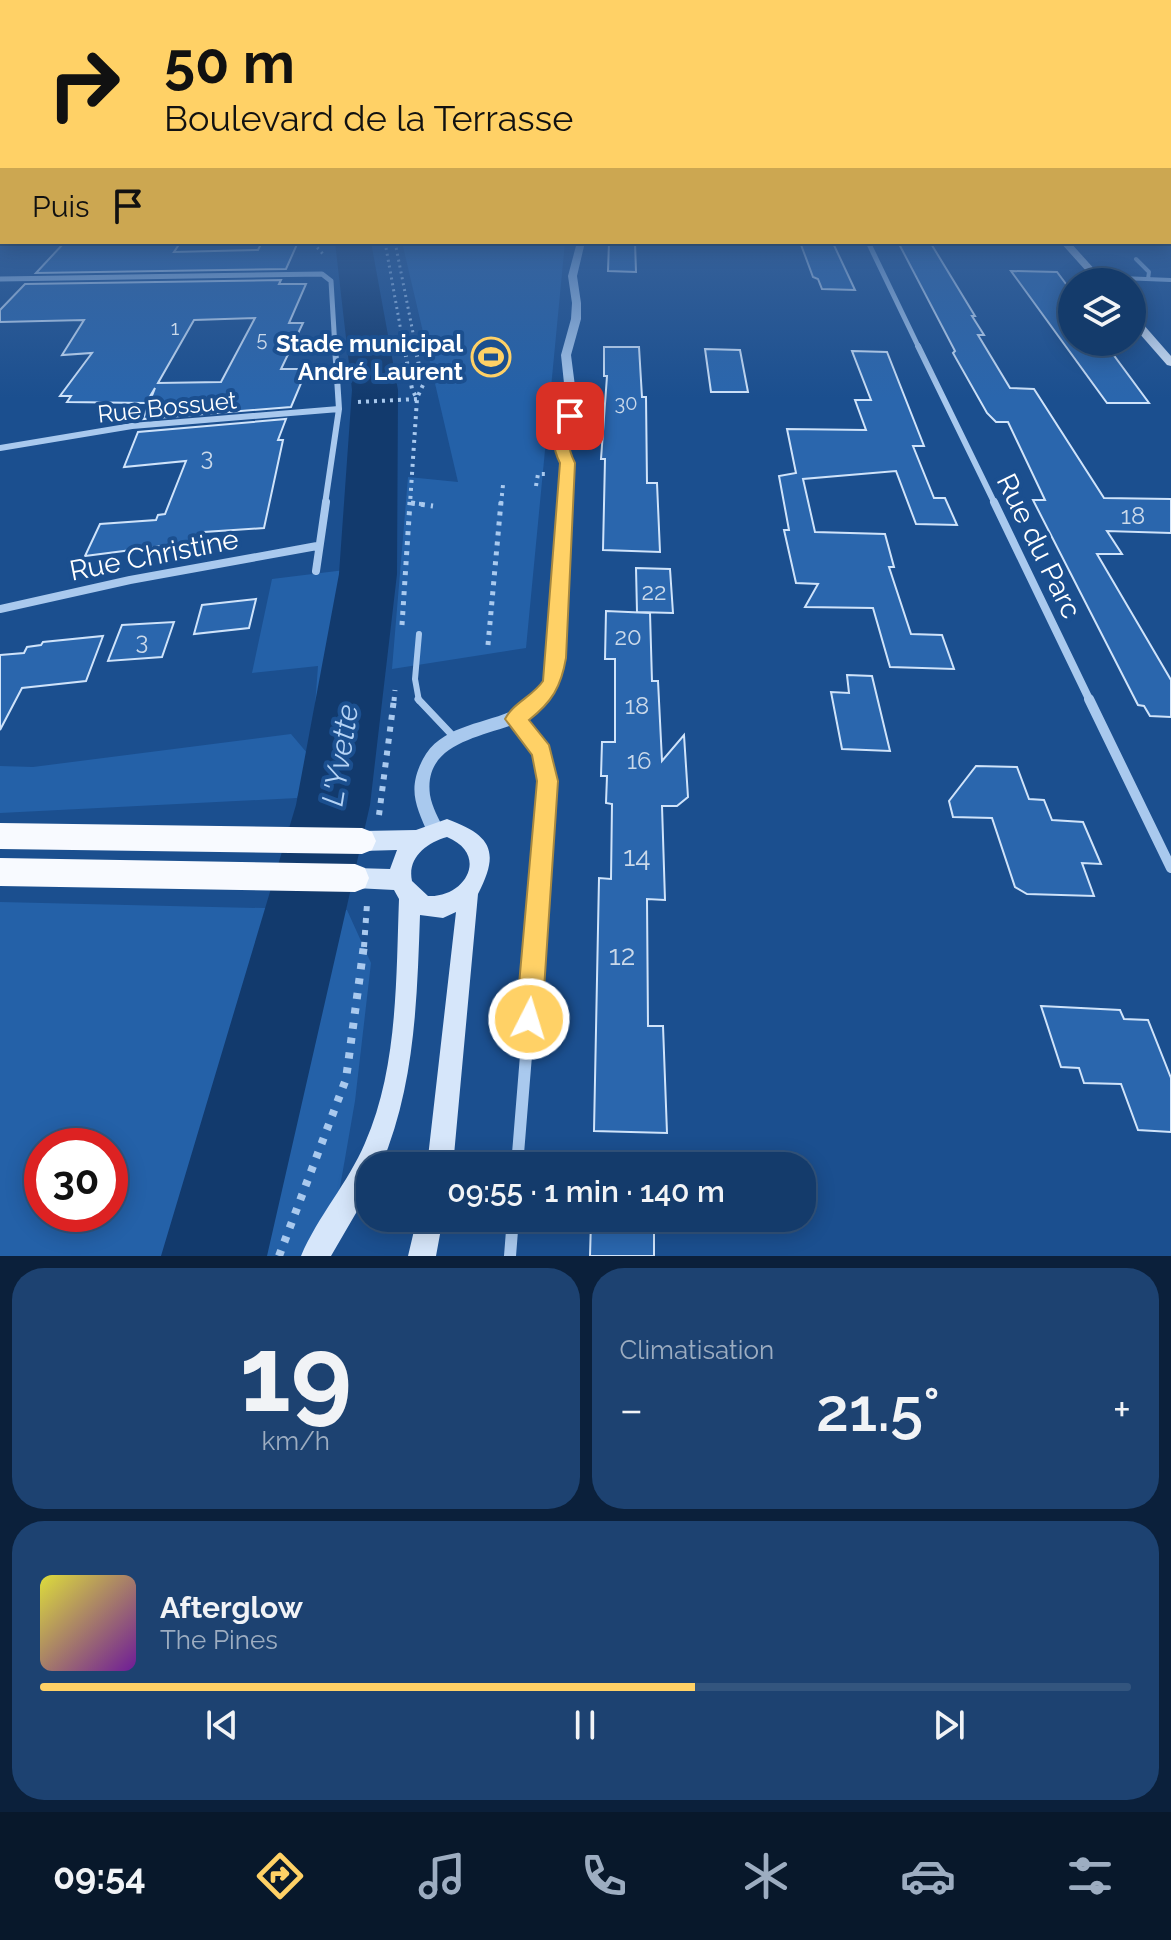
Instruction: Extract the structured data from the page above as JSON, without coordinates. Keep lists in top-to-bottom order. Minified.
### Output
{"streets":{"street":["Rue Bossuet","Rue du Parc","Rue Christine"]},"water":["L'Yvette"],"places":{"sports":["Stade municipal André Laurent"]},"house_numbers":["1","5","30","3","18","22","20","3","18","16","14","12"],"page":{"turn":["50 m","Boulevard de la Terrasse"],"then":"Puis","limit":"30","trip":"09:55 · 1 min · 140 m","tile":[["19","km/h"],"Climatisation"],"heat":["−","21.5°","+"],"song":["Afterglow","The Pines"],"tabs":"09:54"}}
